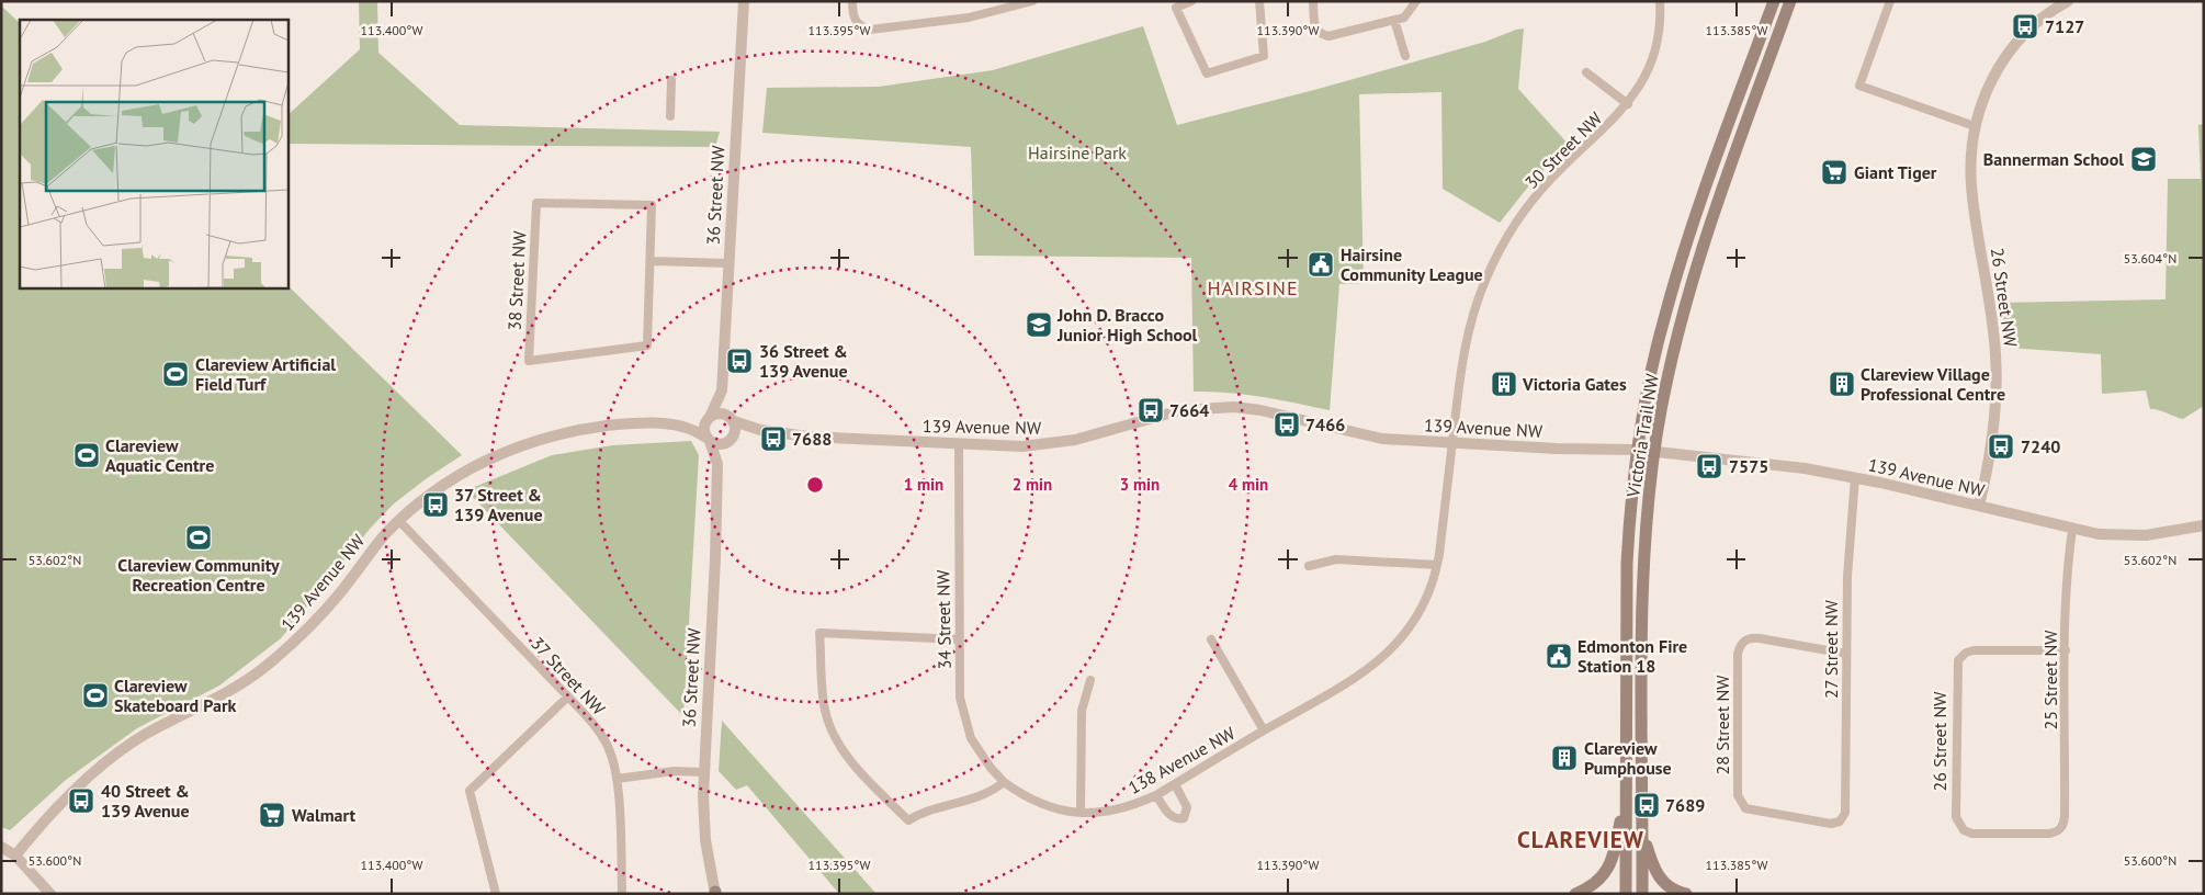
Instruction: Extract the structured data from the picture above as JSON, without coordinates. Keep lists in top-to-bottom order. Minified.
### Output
{"streets":{"main road":["Victoria Trail NW"],"street":["30 Street NW","36 Street NW","38 Street NW","26 Street NW","139 Avenue NW","34 Street NW","27 Street NW","37 Street NW","25 Street NW","28 Street NW","138 Avenue NW"]},"crossings":[["30 Street NW","139 Avenue NW"],["30 Street NW","138 Avenue NW"],["36 Street NW","139 Avenue NW"],["26 Street NW","139 Avenue NW"],["26 Street NW","25 Street NW"],["139 Avenue NW","Victoria Trail NW"],["139 Avenue NW","34 Street NW"],["139 Avenue NW","27 Street NW"],["139 Avenue NW","37 Street NW"],["139 Avenue NW","25 Street NW"],["34 Street NW","138 Avenue NW"],["27 Street NW","28 Street NW"]],"districts":["HAIRSINE","CLAREVIEW"],"parks":["Hairsine Park"],"places":{"bus stop":["7127","36 Street & 139 Avenue","7664","7466","7688","7240","7575","37 Street & 139 Avenue","40 Street & 139 Avenue","7689"],"school or university":["Bannerman School","John D. Bracco Junior High School"],"supermarket":["Giant Tiger","Walmart"],"public building":["Hairsine Community League","Edmonton Fire Station 18"],"sports":["Clareview Artificial Field Turf","Clareview Aquatic Centre","Clareview Community Recreation Centre","Clareview Skateboard Park"],"building":["Victoria Gates","Clareview Village Professional Centre","Clareview Pumphouse"]},"coordinates":["113.400°W","113.395°W","113.390°W","113.385°W","53.604°N","53.602°N","53.600°N"],"rings":["1 min","2 min","3 min","4 min"]}
